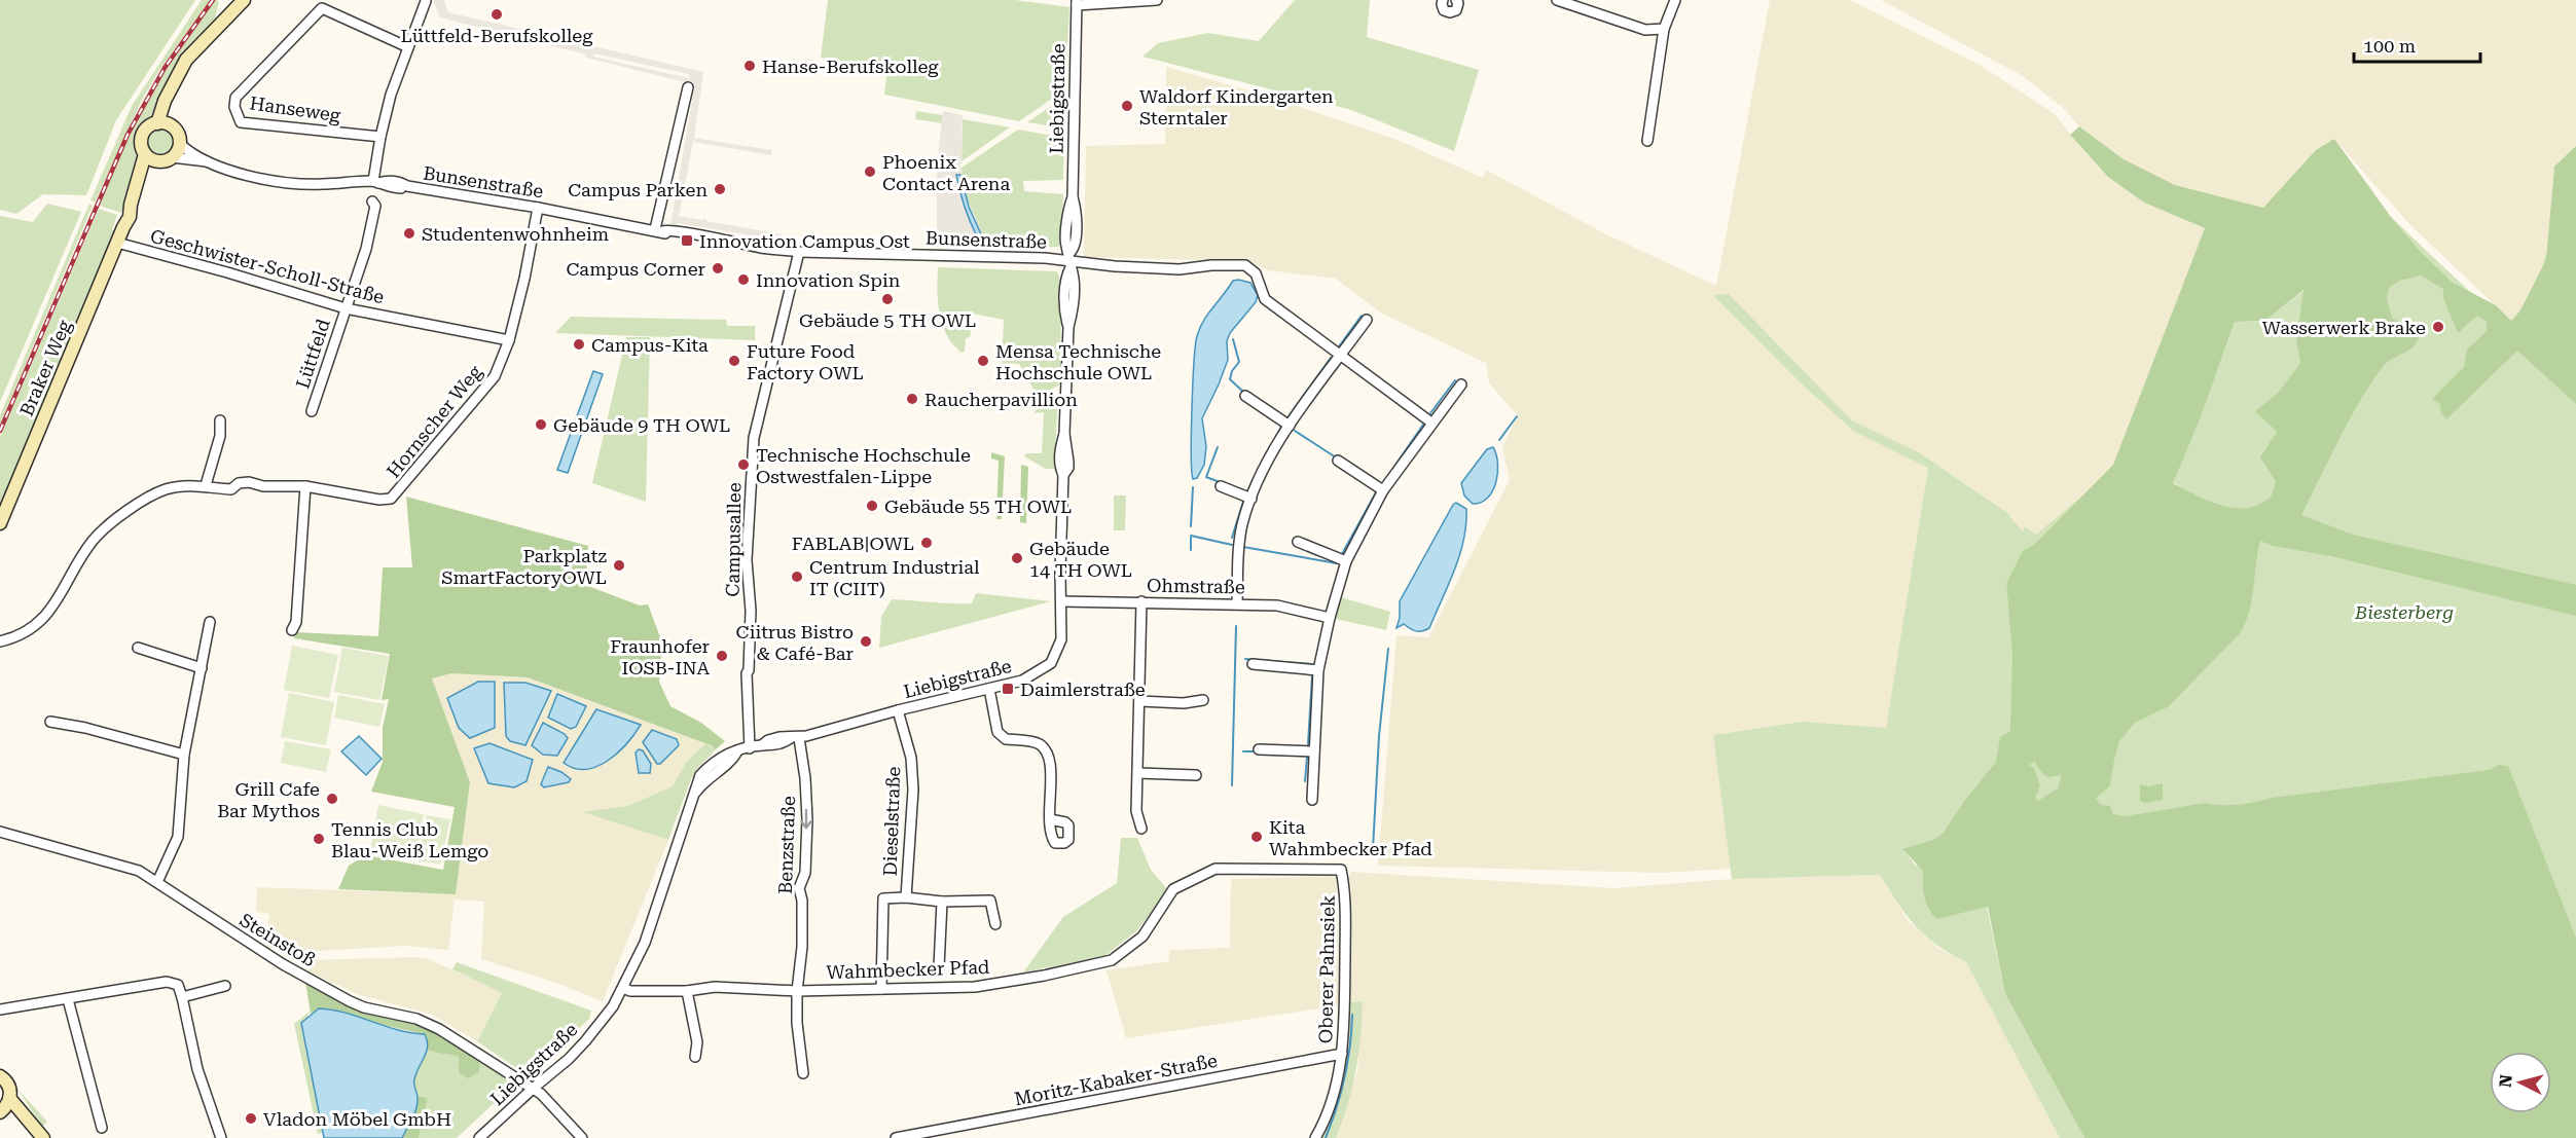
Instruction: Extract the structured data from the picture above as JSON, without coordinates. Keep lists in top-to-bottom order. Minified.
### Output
{"streets":{"street":["Liebigstraße","Hanseweg","Bunsenstraße","Geschwister-Scholl-Straße","Lüttfeld","Braker Weg","Hornscher Weg","Campusallee","Ohmstraße","Dieselstraße","Benzstraße","Steinstoß","Wahmbecker Pfad","Oberer Pahnsiek","Moritz-Kabaker-Straße"]},"crossings":[["Liebigstraße","Bunsenstraße"],["Liebigstraße","Campusallee"],["Liebigstraße","Ohmstraße"],["Liebigstraße","Dieselstraße"],["Liebigstraße","Benzstraße"],["Liebigstraße","Steinstoß"],["Liebigstraße","Wahmbecker Pfad"],["Bunsenstraße","Braker Weg"],["Bunsenstraße","Hornscher Weg"],["Bunsenstraße","Campusallee"],["Geschwister-Scholl-Straße","Lüttfeld"],["Geschwister-Scholl-Straße","Braker Weg"],["Geschwister-Scholl-Straße","Hornscher Weg"],["Dieselstraße","Wahmbecker Pfad"],["Benzstraße","Wahmbecker Pfad"],["Wahmbecker Pfad","Oberer Pahnsiek"],["Oberer Pahnsiek","Moritz-Kabaker-Straße"]],"one_way":["Benzstraße"],"parks":["Biesterberg"],"places":{"other":["Lüttfeld-Berufskolleg","Hanse-Berufskolleg","Waldorf Kindergarten Sterntaler","Phoenix Contact Arena","Campus Parken","Studentenwohnheim","Campus Corner","Innovation Spin","Gebäude 5 TH OWL","Wasserwerk Brake","Campus-Kita","Future Food Factory OWL","Mensa Technische Hochschule OWL","Raucherpavillion","Gebäude 9 TH OWL","Technische Hochschule Ostwestfalen-Lippe","Gebäude 55 TH OWL","FABLAB|OWL","Gebäude 14 TH OWL","Parkplatz SmartFactoryOWL","Centrum Industrial IT (CIIT)","Ciitrus Bistro & Café-Bar","Fraunhofer IOSB-INA","Grill Cafe Bar Mythos","Kita Wahmbecker Pfad","Tennis Club Blau-Weiß Lemgo","Vladon Möbel GmbH"],"transit":["Innovation Campus Ost","Daimlerstraße"]},"scale_bar":"100 m","north":"left"}
